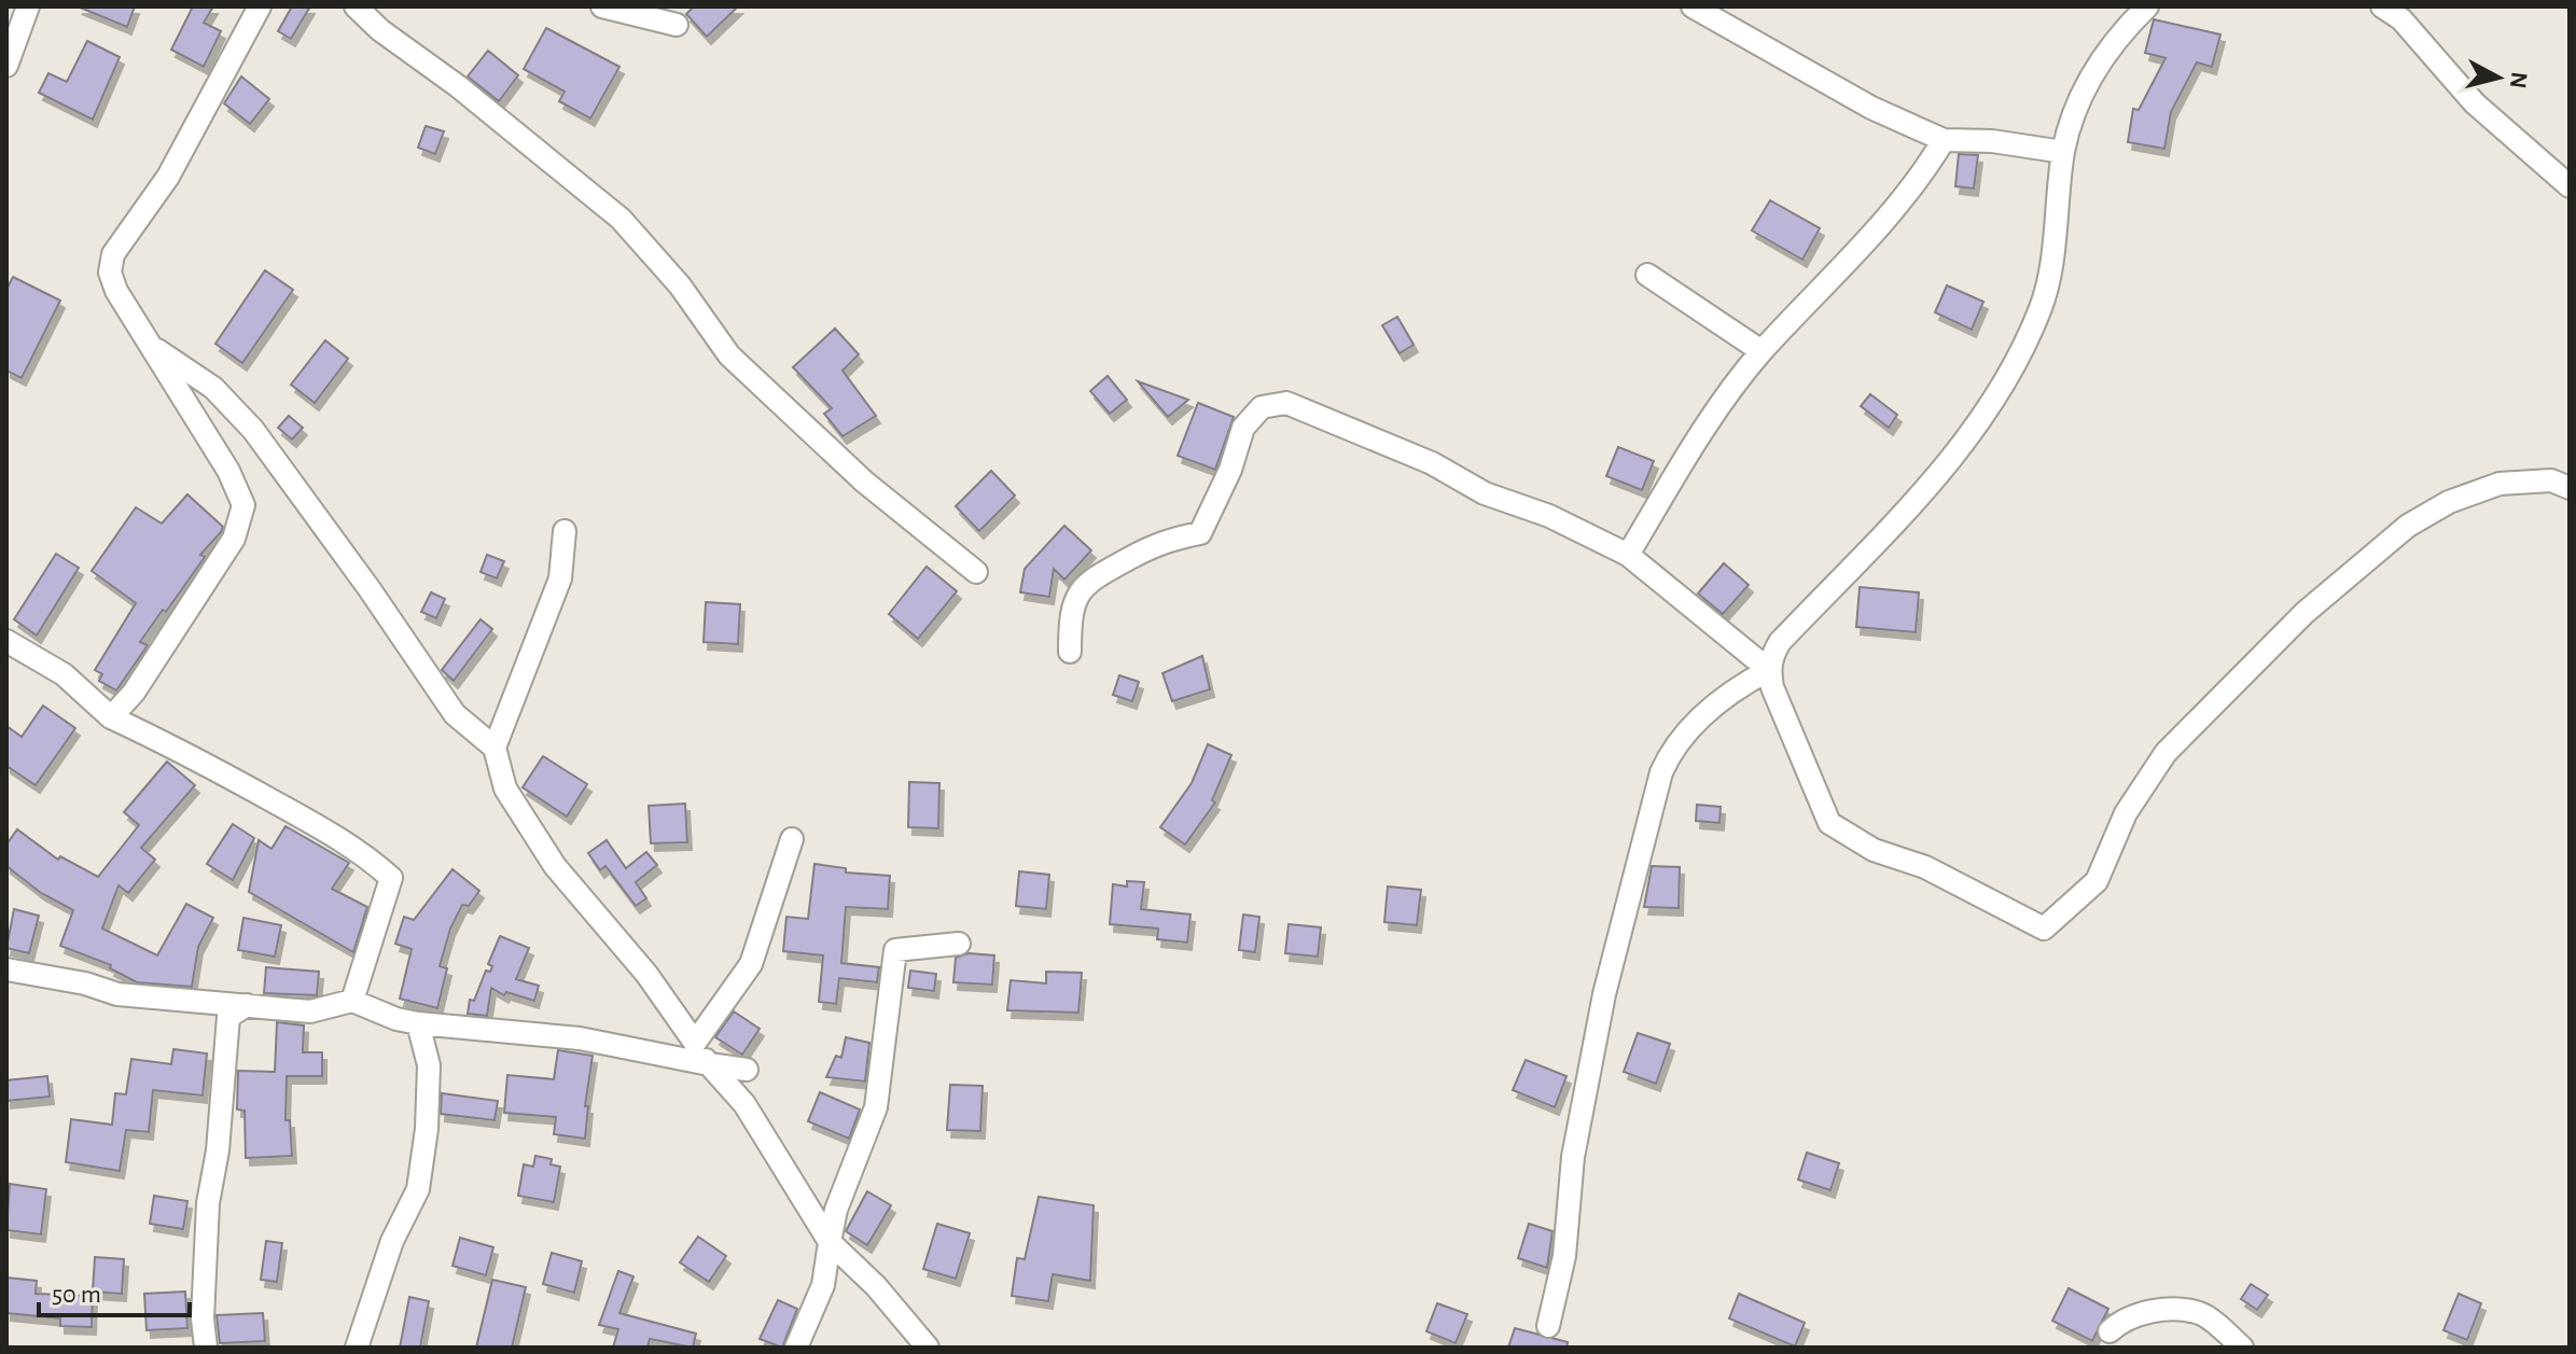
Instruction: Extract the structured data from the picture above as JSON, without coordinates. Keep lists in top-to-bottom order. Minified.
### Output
{"scale_bar":"50 m","north":"right"}
